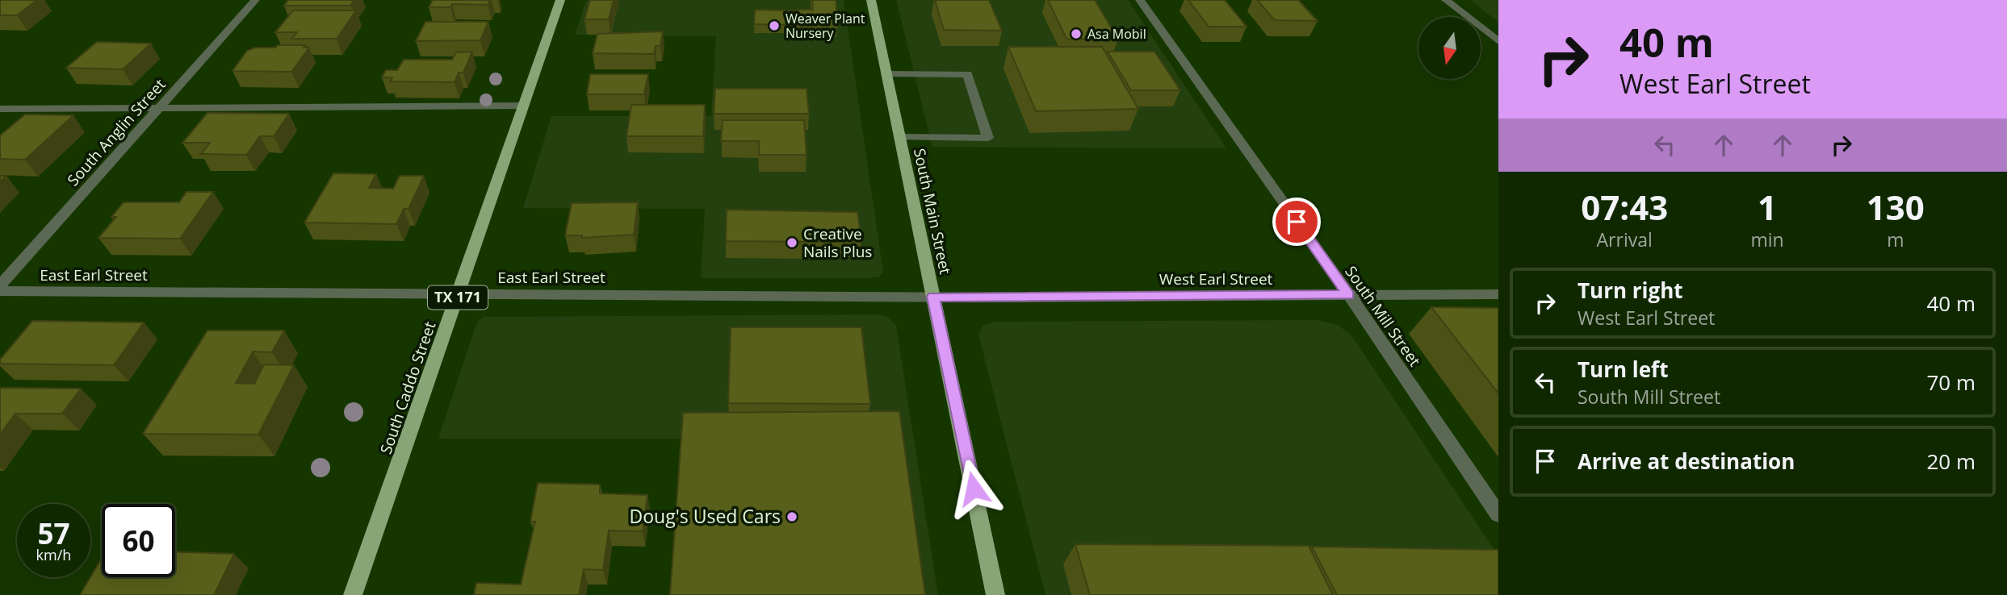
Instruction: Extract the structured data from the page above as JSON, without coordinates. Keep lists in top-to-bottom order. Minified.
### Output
{"streets":{"main road":["South Main Street","TX 171","South Caddo Street"],"street":["South Anglin Street","East Earl Street","West Earl Street","South Mill Street"]},"crossings":[["South Main Street","East Earl Street"],["South Main Street","West Earl Street"],["East Earl Street","West Earl Street"],["East Earl Street","South Caddo Street"],["West Earl Street","South Mill Street"]],"places":["Weaver Plant Nursery","Asa Mobil","Creative Nails Plus","Doug's Used Cars"],"north":"bottom","page":{"turn":["40 m","West Earl Street"],"eta":["07:43","Arrival","1","min","130","m"],"list":[{"name":"Turn right","note":"West Earl Street","value":"40 m"},{"name":"Turn left","note":"South Mill Street","value":"70 m"},{"name":"Arrive at destination","value":"20 m"}],"speed":"57 km/h","limit":"60"}}
